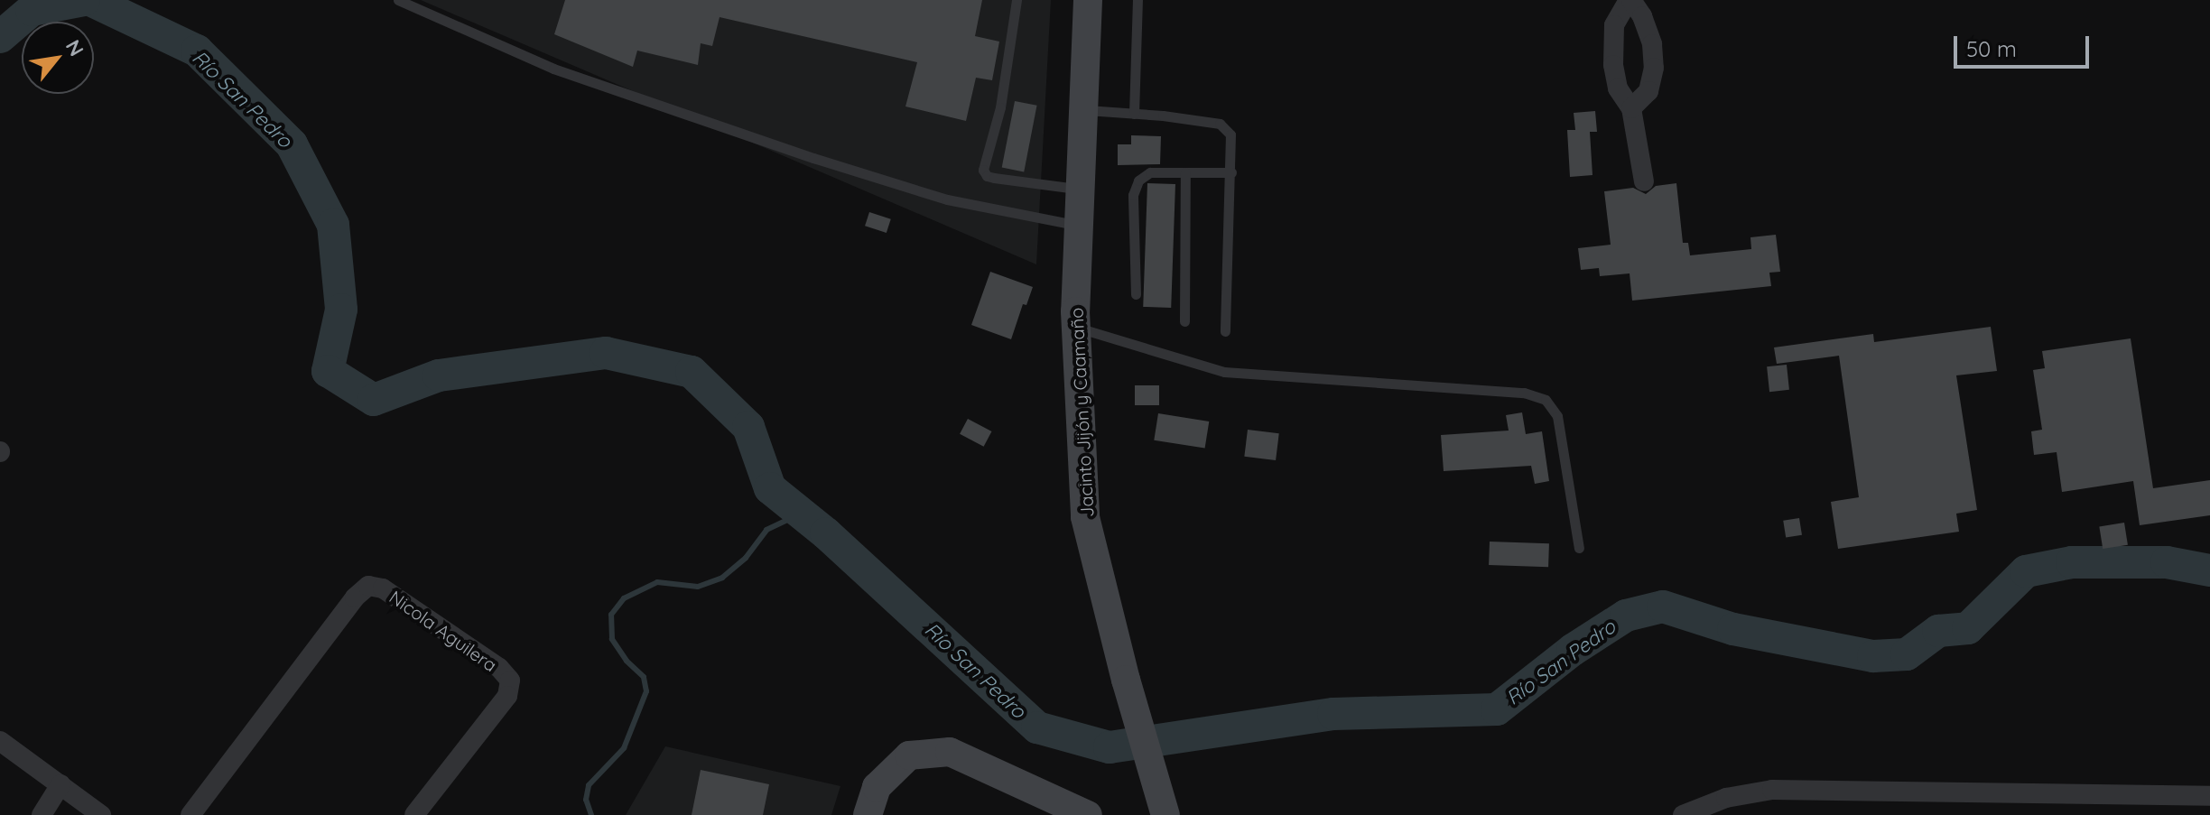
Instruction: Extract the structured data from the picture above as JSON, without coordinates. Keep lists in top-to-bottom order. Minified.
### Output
{"streets":{"street":["Jacinto Jijón y Caamaño","Nicola Aguilera"]},"water":["Río San Pedro"],"scale_bar":"50 m","north":"top right"}
